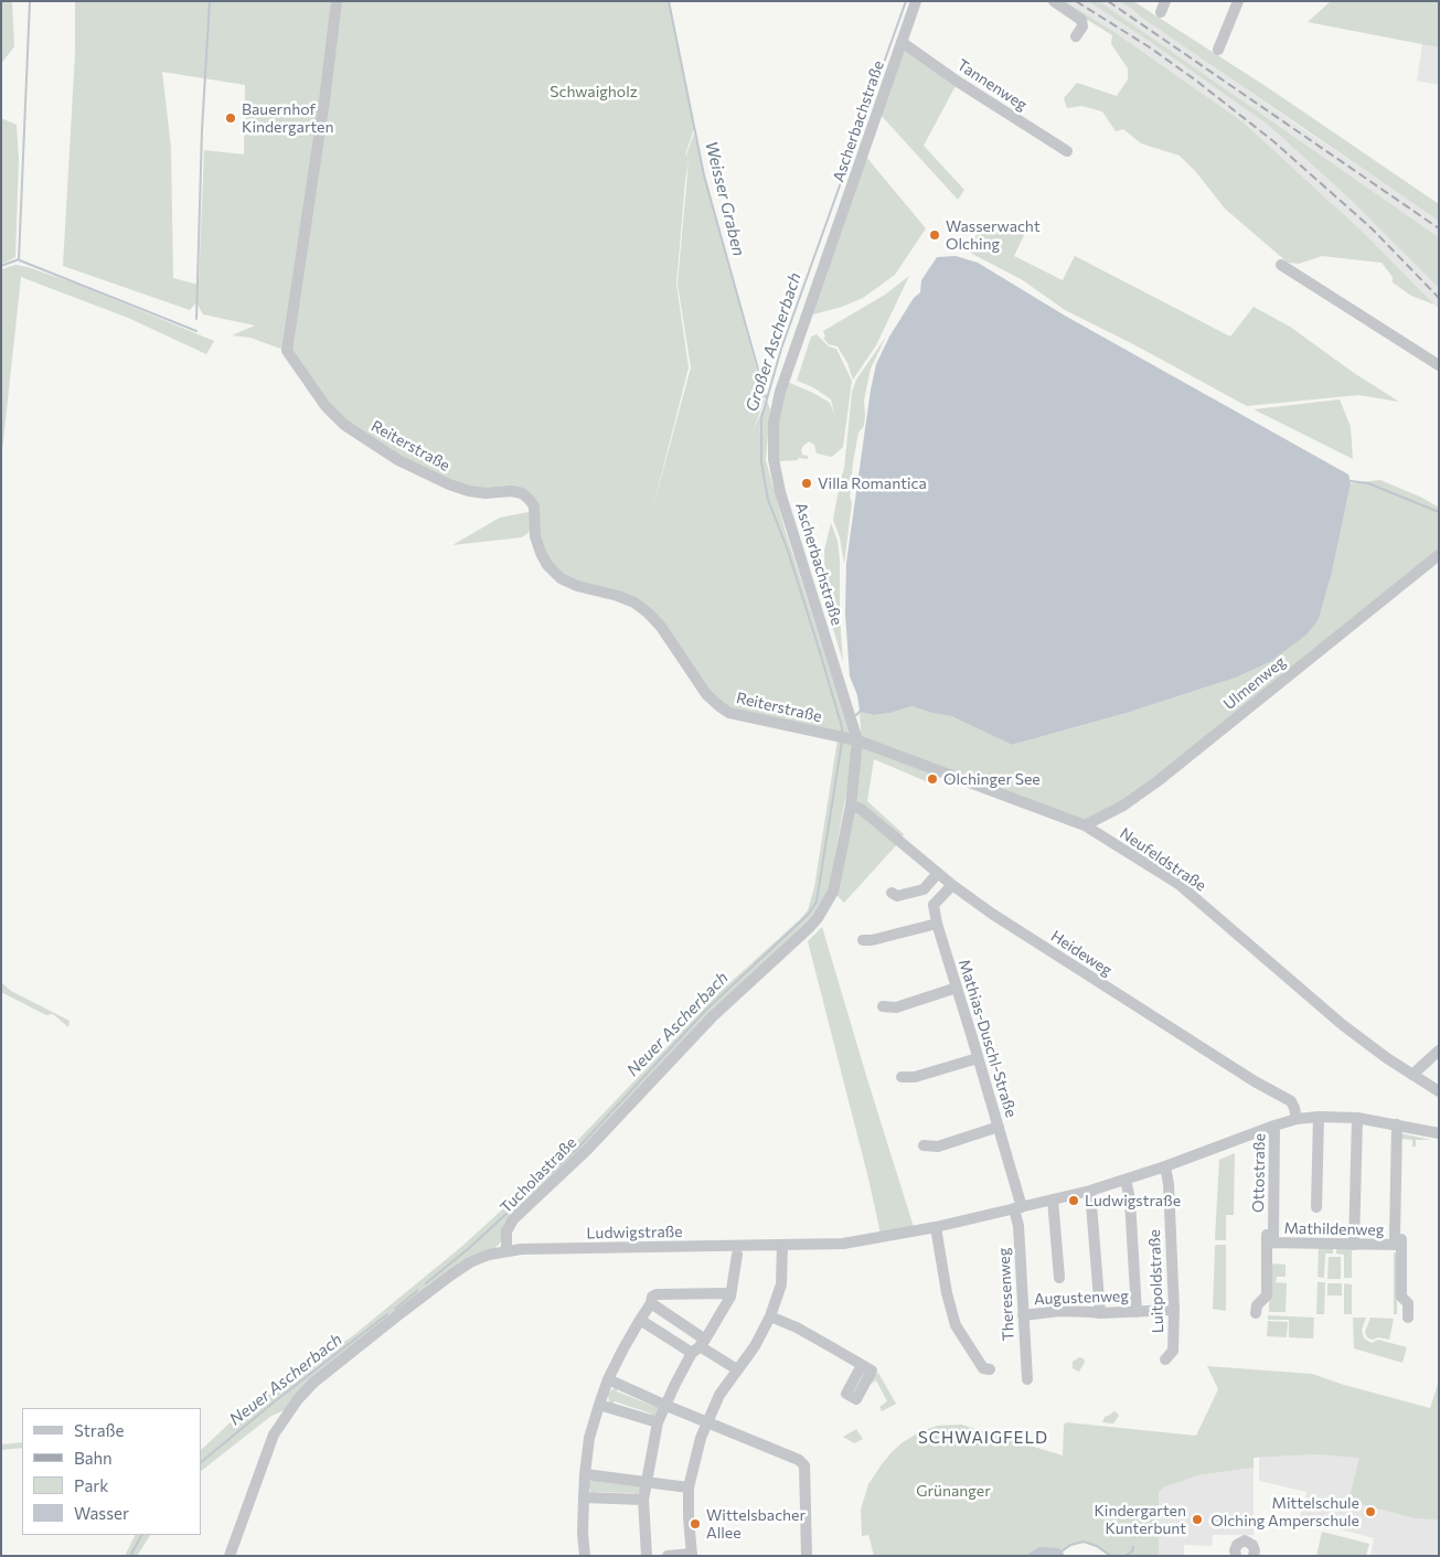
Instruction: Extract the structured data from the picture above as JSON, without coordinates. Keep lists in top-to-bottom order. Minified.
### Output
{"streets":{"street":["Tannenweg","Ascherbachstraße","Reiterstraße","Ulmenweg","Neufeldstraße","Heideweg","Mathias-Duschl-Straße","Ottostraße","Tucholastraße","Mathildenweg","Ludwigstraße","Luitpoldstraße","Theresenweg","Augustenweg"]},"crossings":[["Tannenweg","Ascherbachstraße"],["Ascherbachstraße","Reiterstraße"],["Ascherbachstraße","Neufeldstraße"],["Ascherbachstraße","Heideweg"],["Ascherbachstraße","Tucholastraße"],["Reiterstraße","Neufeldstraße"],["Ulmenweg","Neufeldstraße"],["Heideweg","Mathias-Duschl-Straße"],["Heideweg","Ludwigstraße"],["Mathias-Duschl-Straße","Ludwigstraße"],["Mathias-Duschl-Straße","Theresenweg"],["Ottostraße","Mathildenweg"],["Ottostraße","Ludwigstraße"],["Tucholastraße","Ludwigstraße"],["Ludwigstraße","Luitpoldstraße"],["Ludwigstraße","Theresenweg"],["Luitpoldstraße","Augustenweg"],["Theresenweg","Augustenweg"]],"districts":["SCHWAIGFELD"],"water":["Weisser Graben","Großer Ascherbach","Neuer Ascherbach"],"parks":["Schwaigholz","Grünanger"],"places":["Bauernhof Kindergarten","Wasserwacht Olching","Villa Romantica","Olchinger See","Ludwigstraße","Mittelschule Olching Amperschule","Kindergarten Kunterbunt","Wittelsbacher Allee"],"legend":["Straße","Bahn","Park","Wasser"]}
